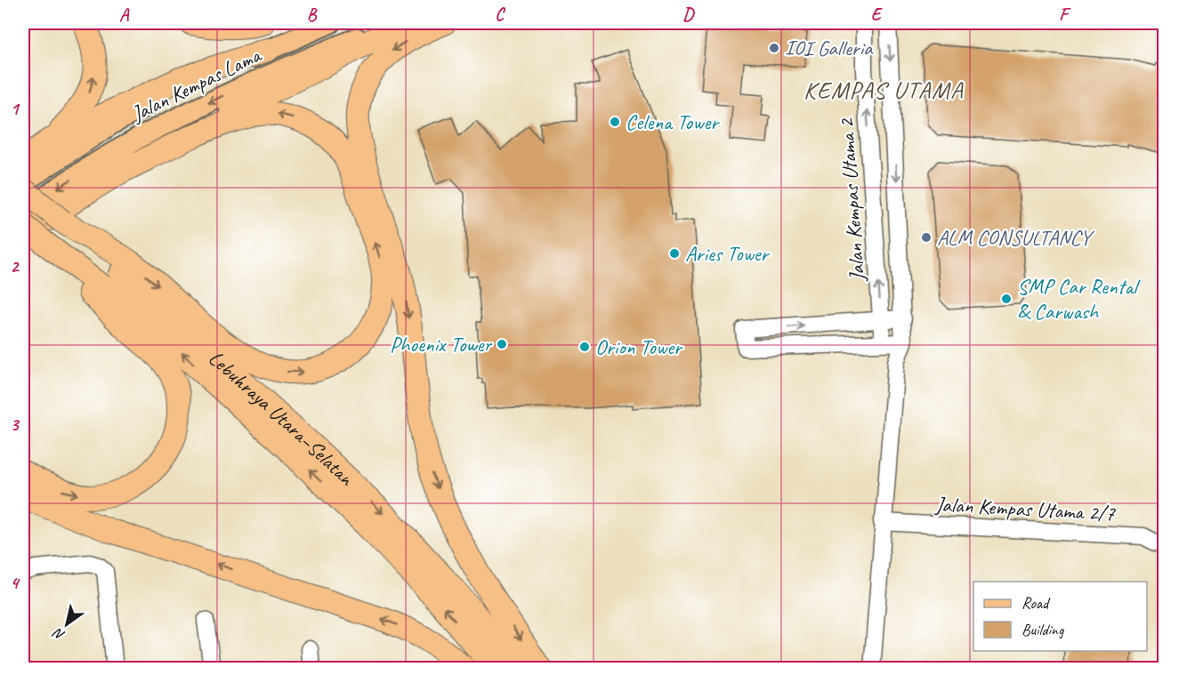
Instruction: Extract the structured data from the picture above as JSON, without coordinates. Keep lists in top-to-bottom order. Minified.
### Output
{"streets":{"highway":["Lebuhraya Utara–Selatan"],"main road":["Jalan Kempas Lama"],"street":["Jalan Kempas Utama 2","Jalan Kempas Utama 2/7"]},"districts":["KEMPAS UTAMA"],"places":["IOI Galleria","Celena Tower","ALM CONSULTANCY","Aries Tower","SMP Car Rental & Carwash","Phoenix Tower","Orion Tower"],"legend":["Road","Building"],"north":"bottom left","grid":{"columns":["A","B","C","D","E","F"],"rows":["1","2","3","4"]}}
